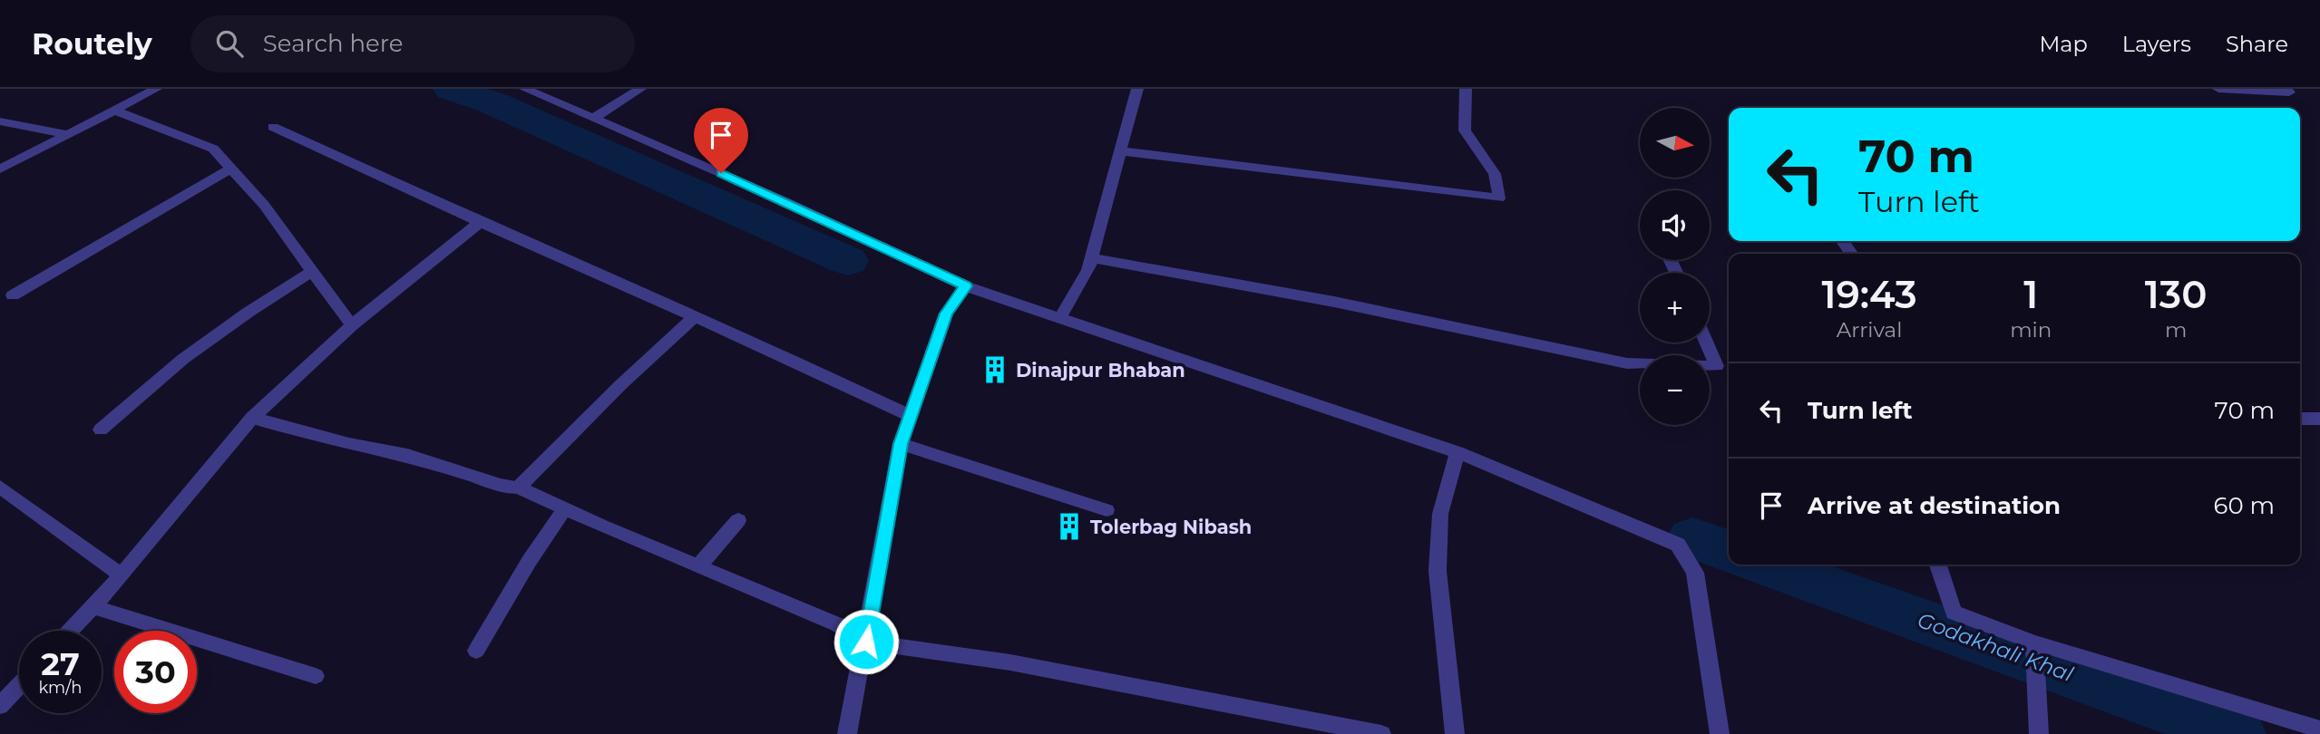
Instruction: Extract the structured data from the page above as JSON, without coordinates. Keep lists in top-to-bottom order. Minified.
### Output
{"water":["Godakhali Khal"],"places":{"building":["Dinajpur Bhaban","Tolerbag Nibash"]},"north":"right","page":{"header":"Routely","search":"Search here","nav":["Map","Layers","Share"],"map_buttons":["+","−"],"turn":["70 m","Turn left"],"eta":["19:43","Arrival","1","min","130","m"],"list":[{"name":"Turn left","value":"70 m"},{"name":"Arrive at destination","value":"60 m"}],"speed":"27 km/h","limit":"30"}}
